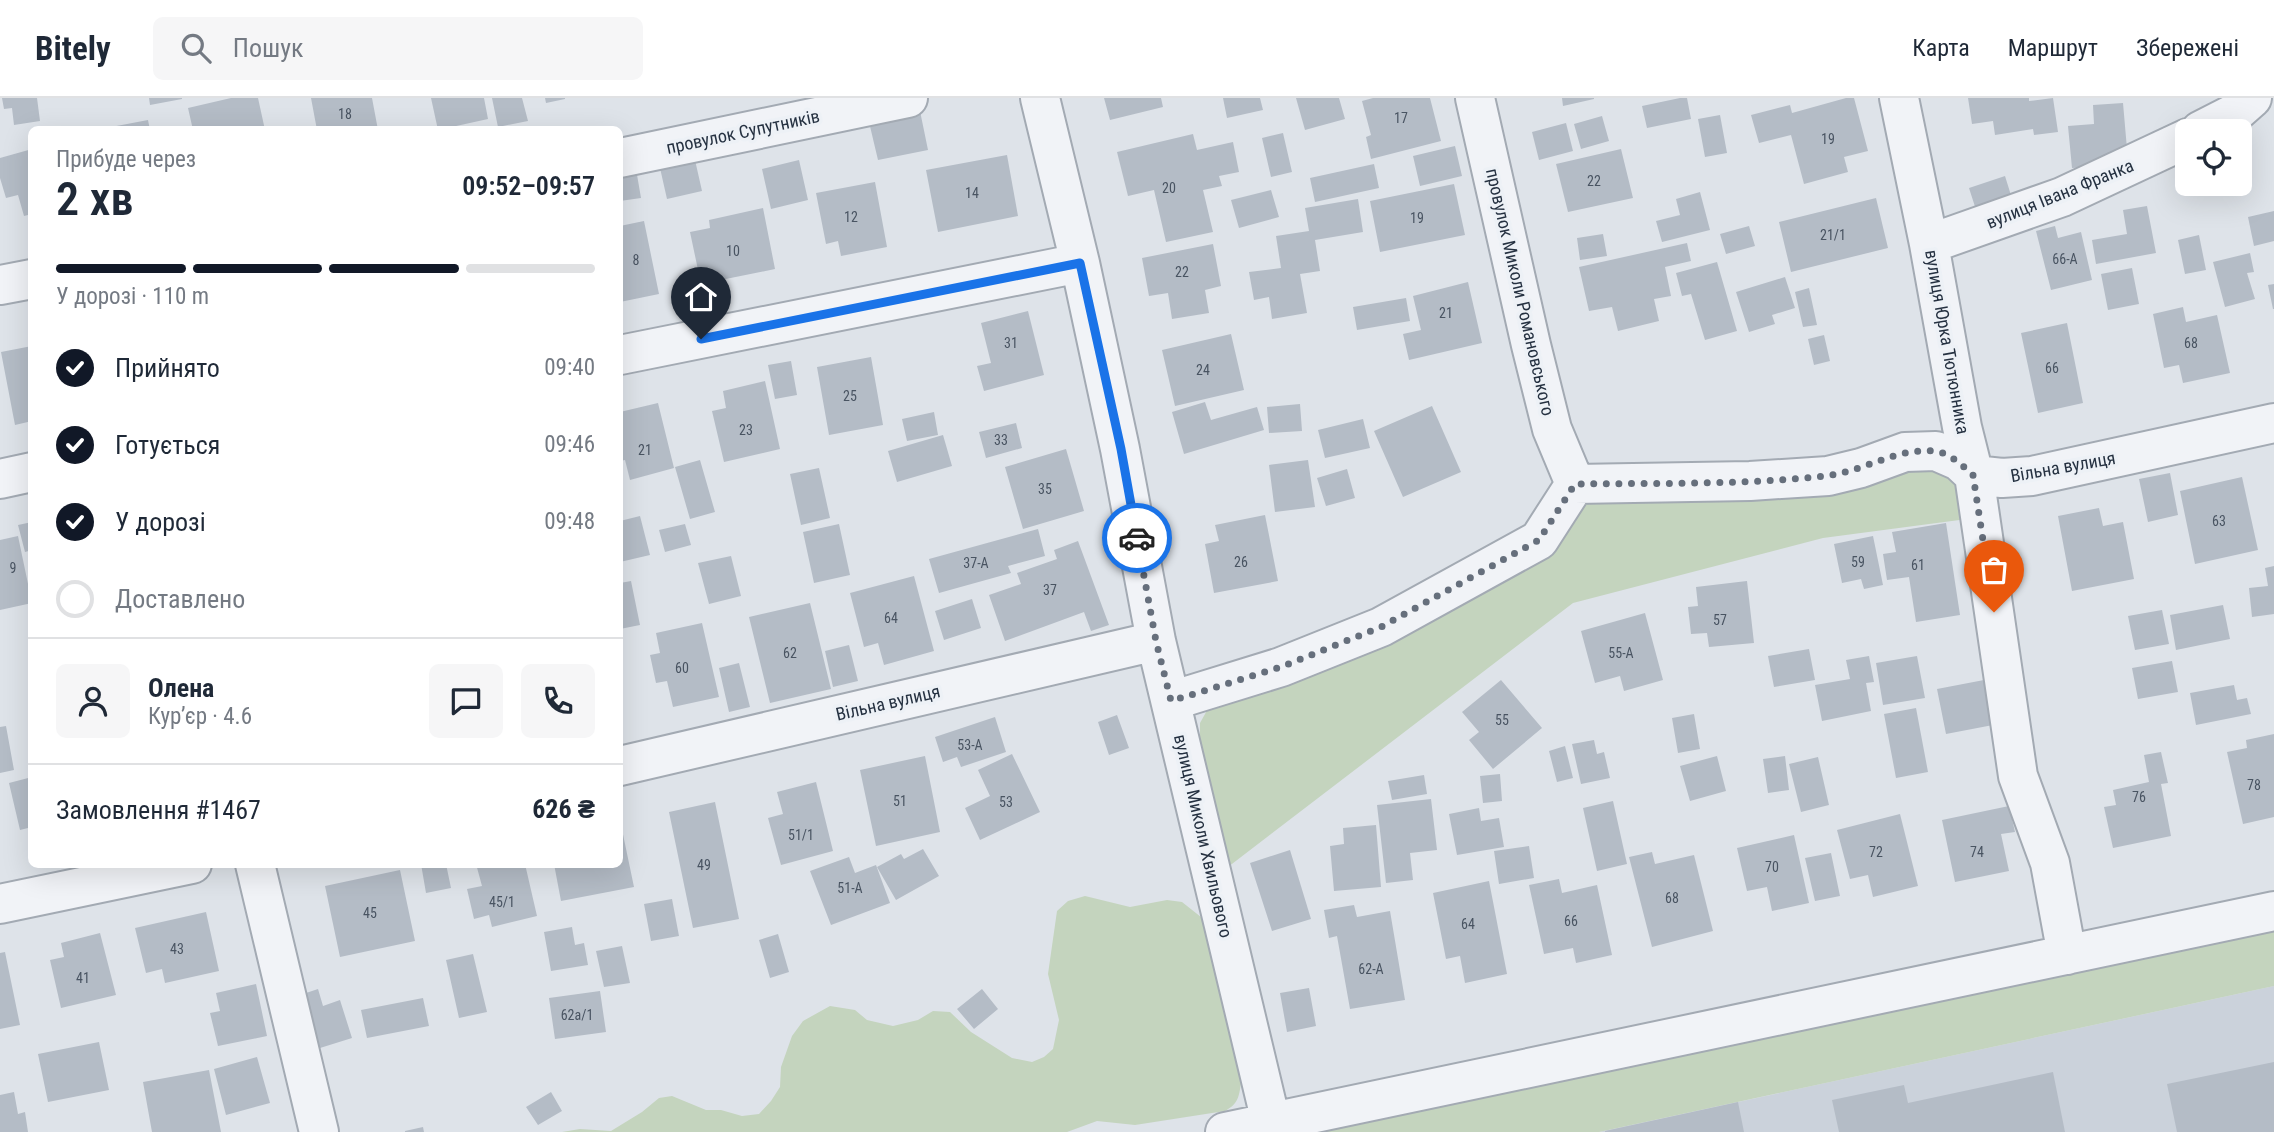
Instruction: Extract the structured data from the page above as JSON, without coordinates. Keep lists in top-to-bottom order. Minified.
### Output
{"streets":{"street":["провулок Супутників","вулиця Івана Франка","провулок Миколи Романовського","вулиця Юрка Тютюнника","Вільна вулиця","вулиця Миколи Хвильового"]},"crossings":[["вулиця Івана Франка","вулиця Юрка Тютюнника"],["вулиця Юрка Тютюнника","Вільна вулиця"],["Вільна вулиця","вулиця Миколи Хвильового"]],"house_numbers":["18","17","19","22","20","14","12","19","21/1","10","66-А","8","22","21","31","68","66","24","25","23","33","21","35","63","26","59","37-А","61","9","37","64","57","62","55-А","60","55","53-А","78","76","51","53","51/1","72","74","49","70","51-А","68","45/1","45","66","64","43","62-А","41","62а/1"],"page":{"header":"Bitely","search":"Пошук","nav":["Карта","Маршрут","Збережені"],"heading":["2 хв","Прибуде через","09:52–09:57"],"panel":["Олена","Кур’єр · 4.6","Замовлення #1467","626 ₴"],"bar":"У дорозі · 110 m","list":[["Прийнято","09:40"],["Готується","09:46"],["У дорозі","09:48"],"Доставлено"]}}
